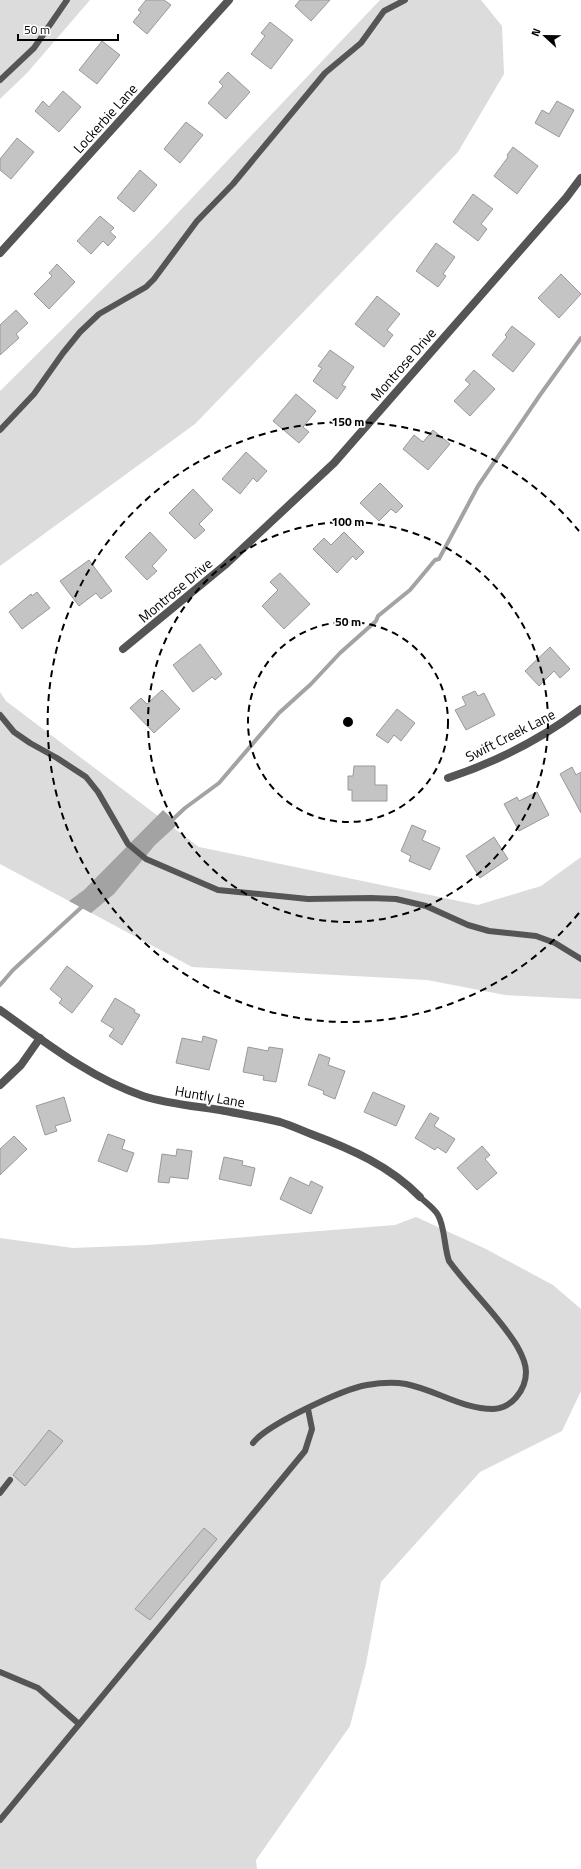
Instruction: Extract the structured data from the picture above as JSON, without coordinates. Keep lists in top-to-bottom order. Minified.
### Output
{"streets":{"street":["Lockerbie Lane","Montrose Drive","Swift Creek Lane","Huntly Lane"]},"scale_bar":"50 m","north":"left","rings":["150 m","100 m","50 m"]}
